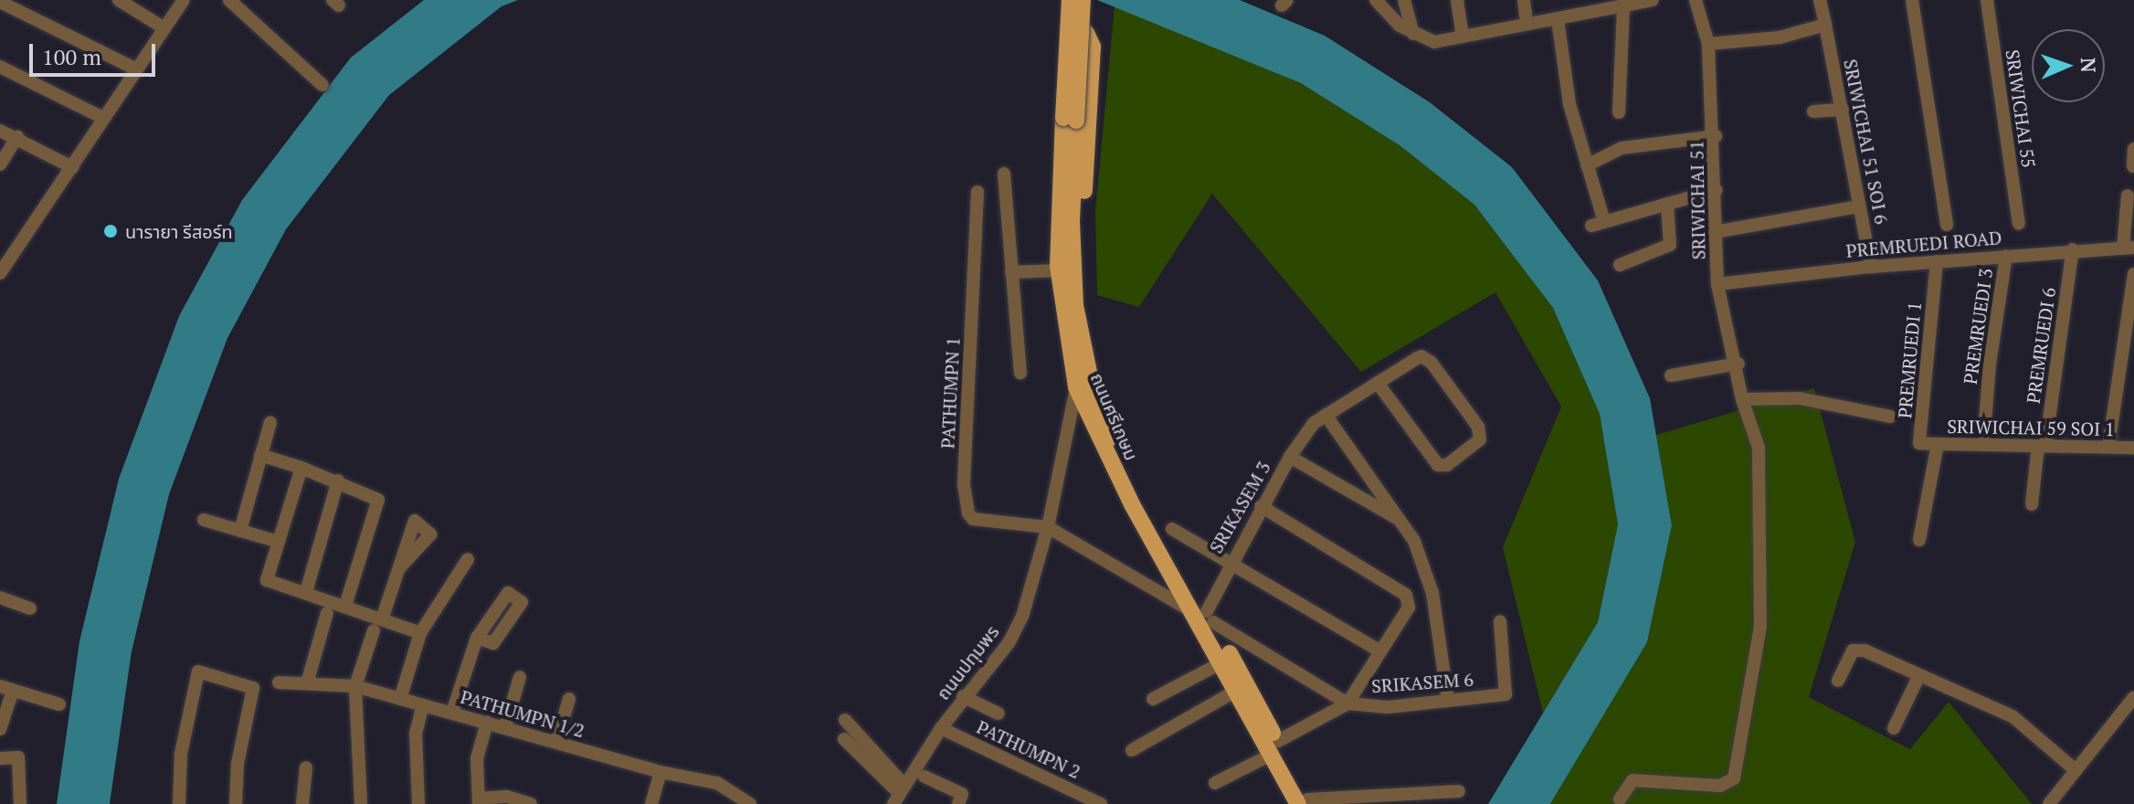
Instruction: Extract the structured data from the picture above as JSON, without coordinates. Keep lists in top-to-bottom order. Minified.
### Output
{"streets":{"main road":["ถนนศรีเกษม"],"street":["SRIWICHAI 55","SRIWICHAI 51 SOI 6","SRIWICHAI 51","PREMRUEDI ROAD","PREMRUEDI 3","PREMRUEDI 6","PREMRUEDI 1","PATHUMPN 1","SRIWICHAI 59 SOI 1","SRIKASEM 3","ถนนปทุมพร","SRIKASEM 6","PATHUMPN 1/2","PATHUMPN 2"]},"crossings":[["SRIWICHAI 51 SOI 6","PREMRUEDI ROAD"],["SRIWICHAI 51","PREMRUEDI ROAD"],["PREMRUEDI ROAD","PREMRUEDI 3"],["PREMRUEDI ROAD","PREMRUEDI 6"],["PREMRUEDI ROAD","PREMRUEDI 1"],["PREMRUEDI 3","SRIWICHAI 59 SOI 1"],["PREMRUEDI 6","SRIWICHAI 59 SOI 1"],["PREMRUEDI 1","SRIWICHAI 59 SOI 1"],["PATHUMPN 1","ถนนปทุมพร"],["ถนนศรีเกษม","SRIKASEM 3"],["ถนนศรีเกษม","ถนนปทุมพร"],["ถนนศรีเกษม","SRIKASEM 6"],["ถนนปทุมพร","PATHUMPN 2"]],"places":["นารายา รีสอร์ท"],"scale_bar":"100 m","north":"right"}
